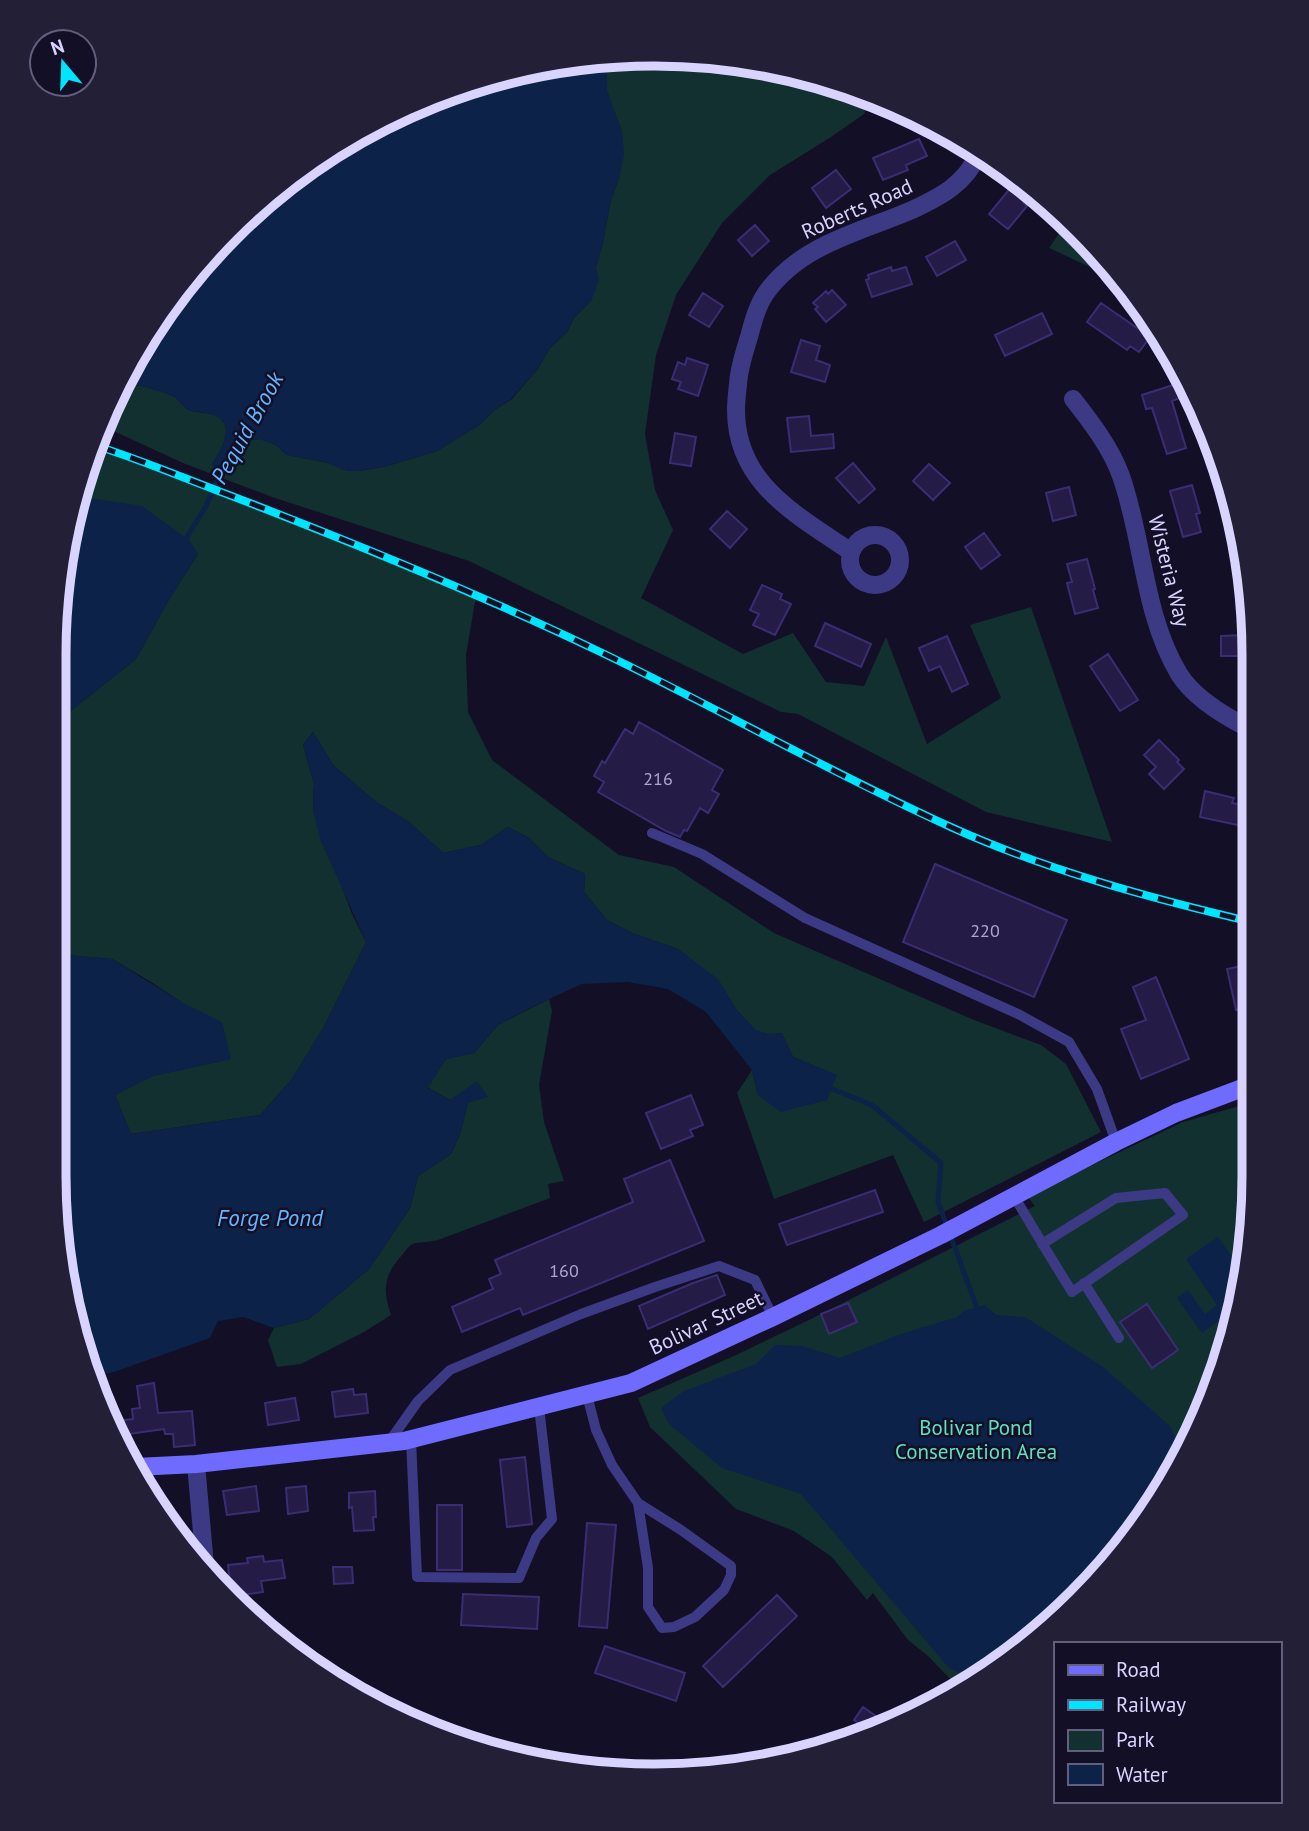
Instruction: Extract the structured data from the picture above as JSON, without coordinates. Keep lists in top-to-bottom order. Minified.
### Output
{"streets":{"street":["Roberts Road","Wisteria Way","Bolivar Street"]},"water":["Pequid Brook","Forge Pond"],"parks":["Bolivar Pond Conservation Area"],"house_numbers":["216","220","160"],"legend":["Road","Railway","Park","Water"],"north":"top"}
